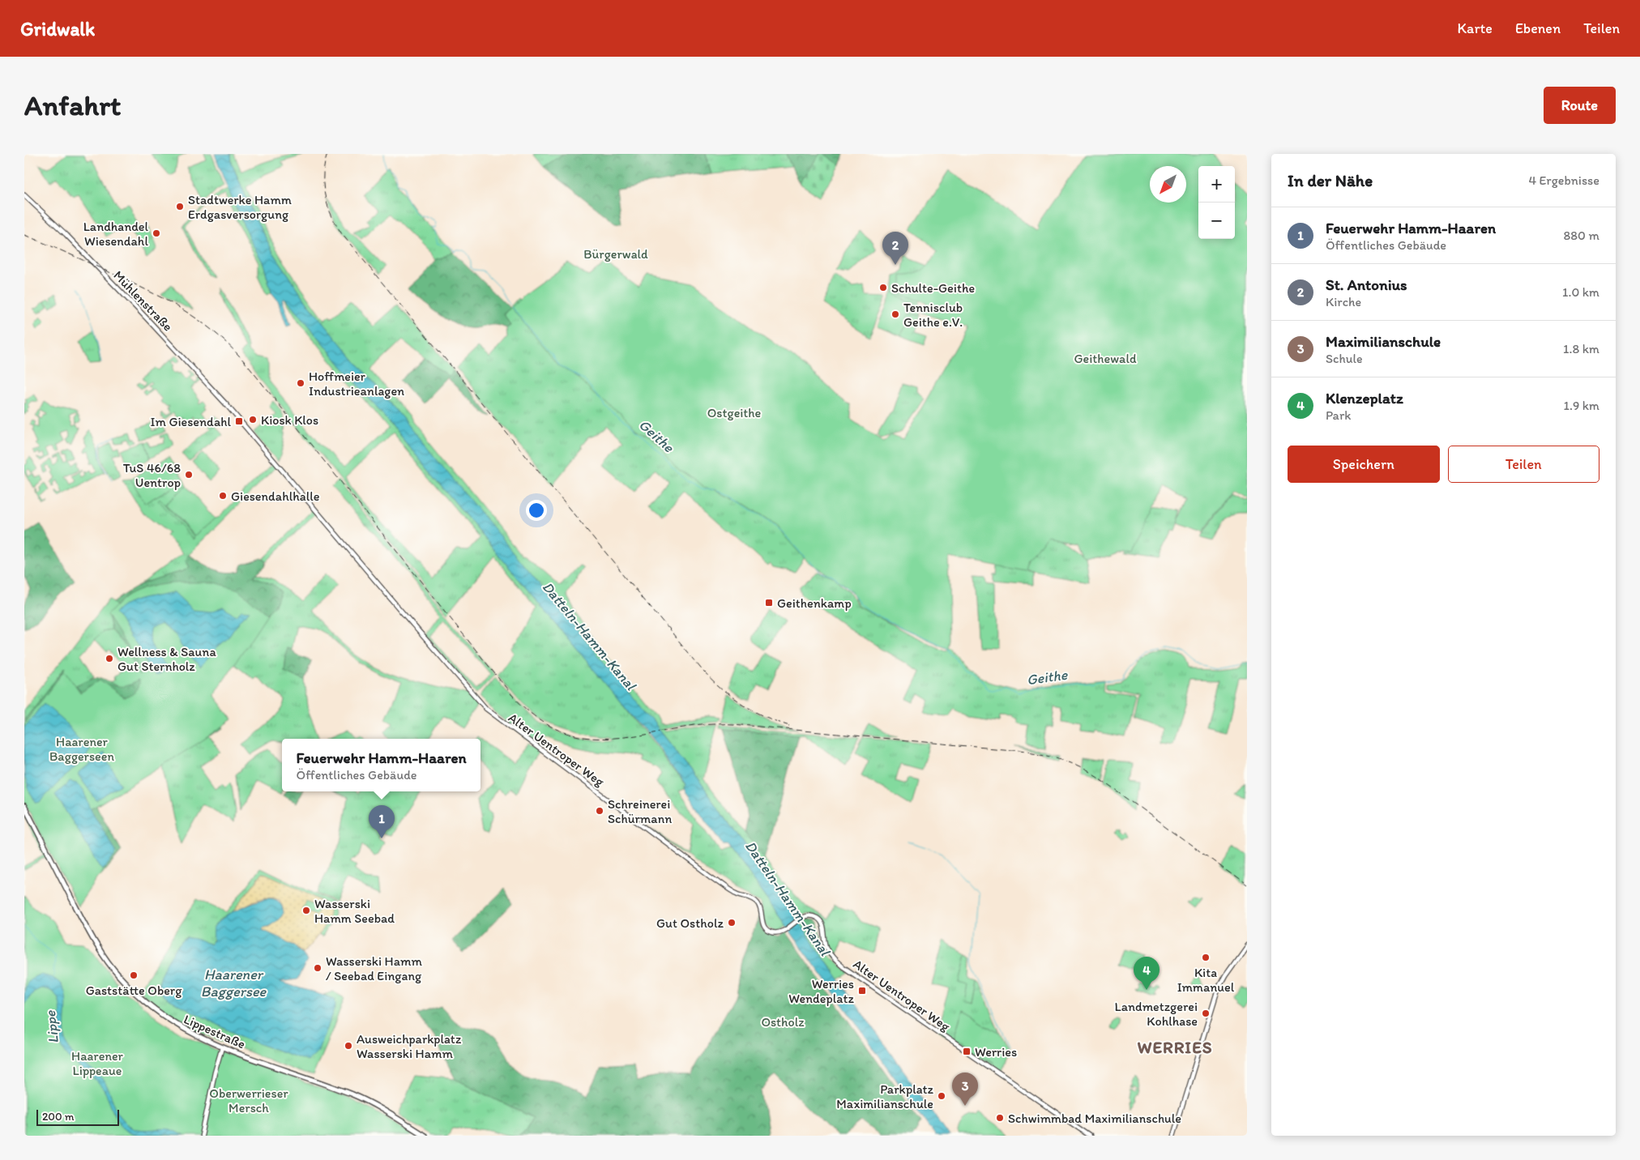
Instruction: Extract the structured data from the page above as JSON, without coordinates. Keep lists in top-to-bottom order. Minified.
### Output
{"streets":{"main road":["Lippestraße"],"street":["Mühlenstraße","Alter Uentroper Weg"]},"crossings":[["Mühlenstraße","Alter Uentroper Weg"]],"districts":["WERRIES"],"water":["Geithe","Datteln-Hamm-Kanal","Haarener Baggersee","Lippe"],"parks":["Bürgerwald","Geithewald","Ostgeithe","Haarener Baggerseen","Ostholz","Haarener Lippeaue","Oberwerrieser Mersch"],"places":{"other":["Stadtwerke Hamm Erdgasversorgung","Landhandel Wiesendahl","Schulte-Geithe","Tennisclub Geithe e.V.","Hoffmeier Industrieanlagen","Kiosk Klos","TuS 46/68 Uentrop","Giesendahlhalle","Wellness & Sauna Gut Sternholz","Schreinerei Schürmann","Wasserski Hamm Seebad","Gut Ostholz","Kita Immanuel","Wasserski Hamm / Seebad Eingang","Gaststätte Oberg","Landmetzgerei Kohlhase","Ausweichparkplatz Wasserski Hamm","Parkplatz Maximilianschule","Schwimmbad Maximilianschule"],"transit":["Im Giesendahl","Geithenkamp","Werries Wendeplatz","Werries"]},"scale_bar":"200 m","north":"bottom left","page":{"header":"Gridwalk","nav":["Karte","Ebenen","Teilen"],"buttons":["Route",["Speichern","Teilen"]],"title":"Anfahrt","heading":["In der Nähe","4 Ergebnisse"],"map_buttons":["+","−"],"list":[{"mark":"1","name":"Feuerwehr Hamm-Haaren","note":"Öffentliches Gebäude","value":"880 m"},{"mark":"2","name":"St. Antonius","note":"Kirche","value":"1.0 km"},{"mark":"3","name":"Maximilianschule","note":"Schule","value":"1.8 km"},{"mark":"4","name":"Klenzeplatz","note":"Park","value":"1.9 km"}],"pins":["2","1","4","3"],"popup":["Feuerwehr Hamm-Haaren","Öffentliches Gebäude"],"scale":"200 m"}}
